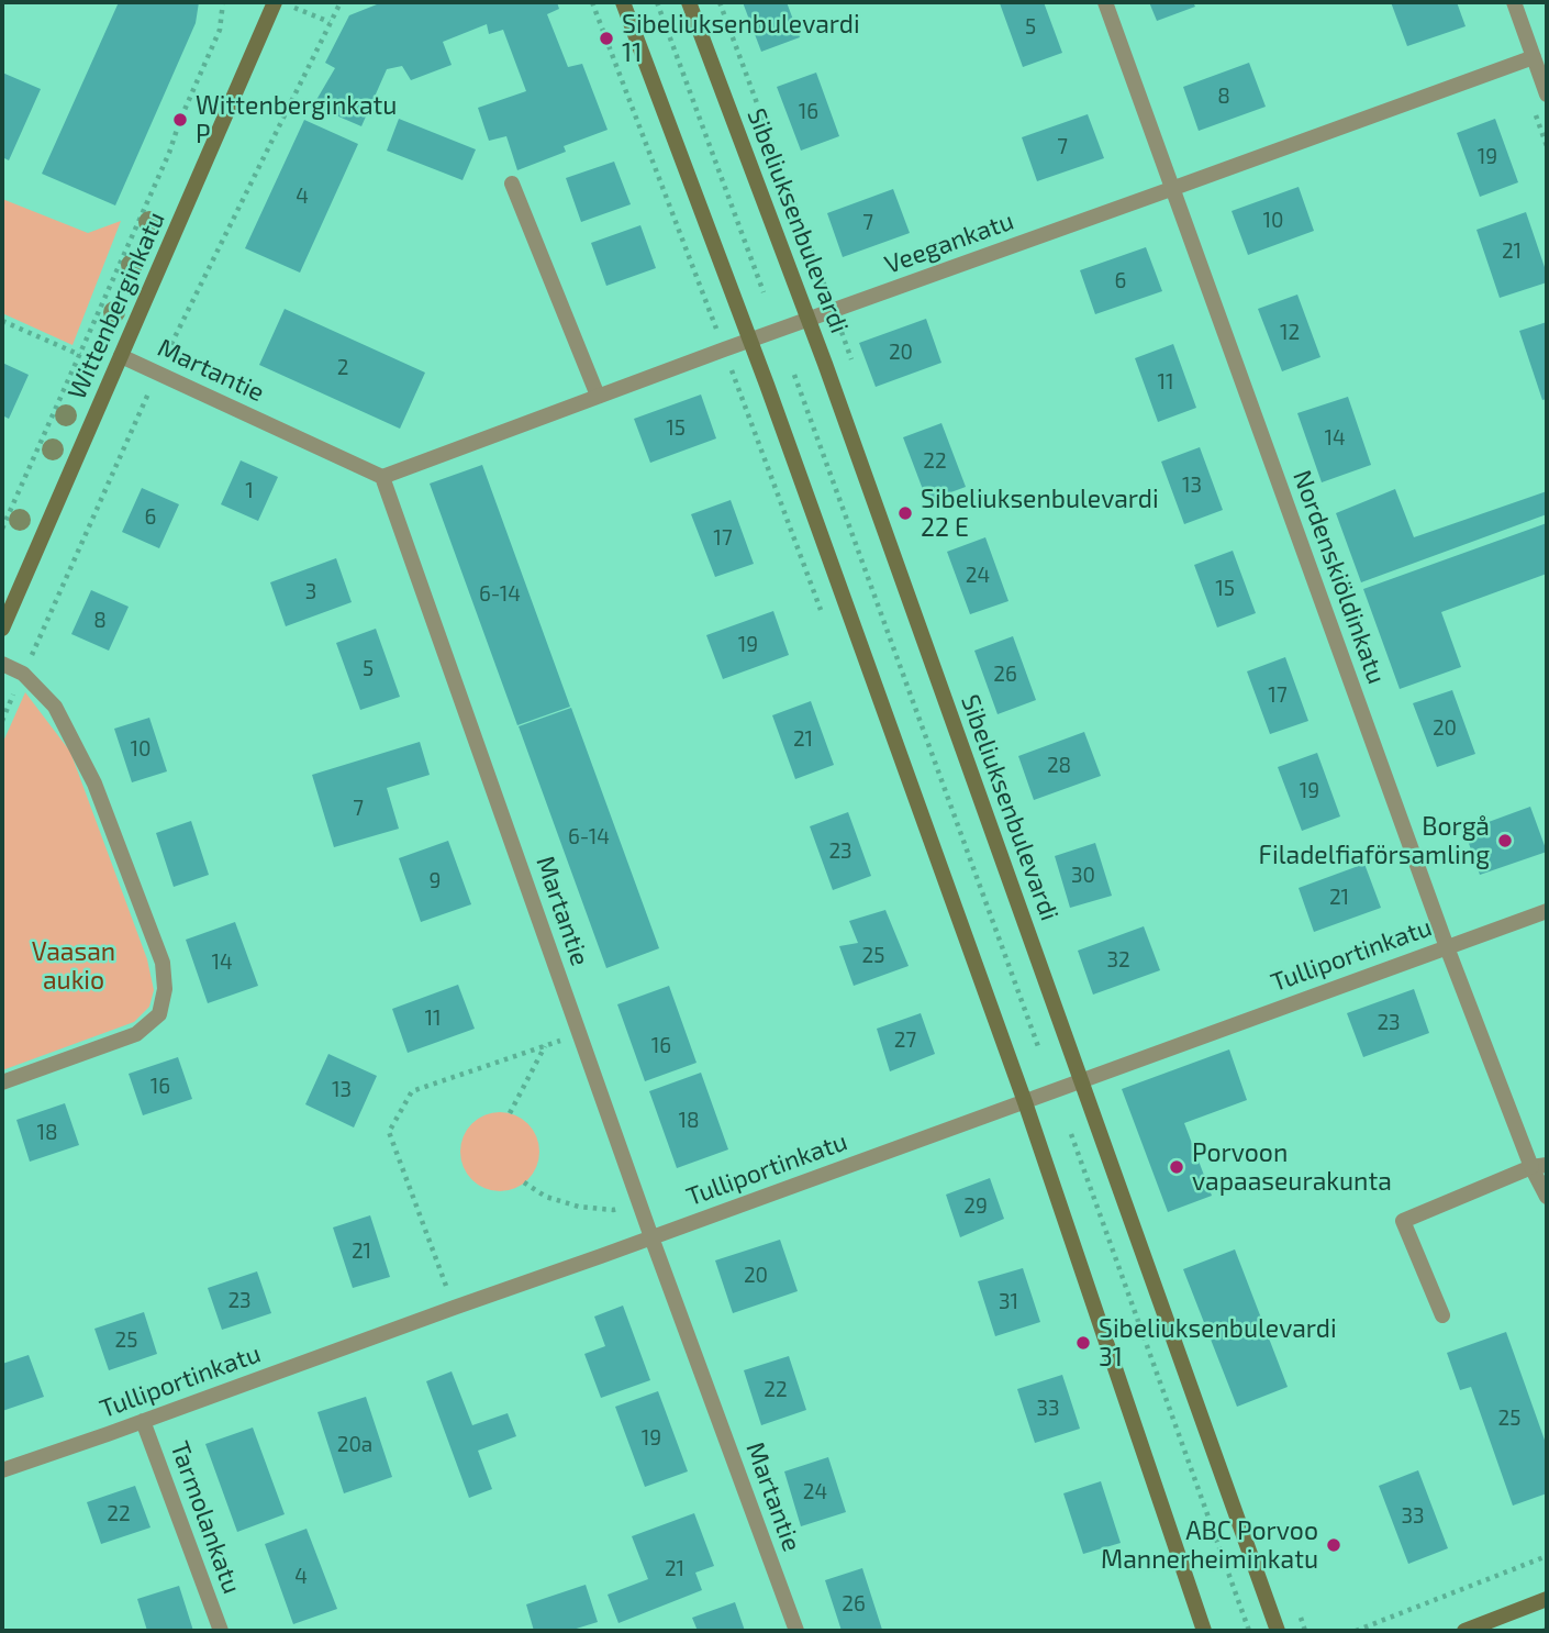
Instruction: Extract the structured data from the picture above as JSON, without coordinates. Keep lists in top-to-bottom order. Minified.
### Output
{"streets":{"main road":["Sibeliuksenbulevardi","Wittenberginkatu"],"street":["Veegankatu","Martantie","Nordenskiöldinkatu","Tulliportinkatu","Tarmolankatu"]},"crossings":[["Sibeliuksenbulevardi","Veegankatu"],["Sibeliuksenbulevardi","Tulliportinkatu"],["Veegankatu","Martantie"],["Veegankatu","Nordenskiöldinkatu"],["Wittenberginkatu","Martantie"],["Martantie","Tulliportinkatu"],["Nordenskiöldinkatu","Tulliportinkatu"],["Tulliportinkatu","Tarmolankatu"]],"parks":["Vaasan aukio"],"places":["Sibeliuksenbulevardi 11","Wittenberginkatu P","Sibeliuksenbulevardi 22 E","Borgå Filadelfiaförsamling","Porvoon vapaaseurakunta","Sibeliuksenbulevardi 31","ABC Porvoo Mannerheiminkatu"],"house_numbers":["5","8","16","7","19","4","10","7","21","6","12","20","2","11","15","14","22","13","1","6","17","24","15","3","6-14","8","19","5","26","17","20","21","10","28","19","7","6-14","23","30","9","21","25","32","14","11","23","27","16","16","13","18","18","29","21","20","23","31","25","22","33","25","19","20a","24","22","33","21","4","26"]}
